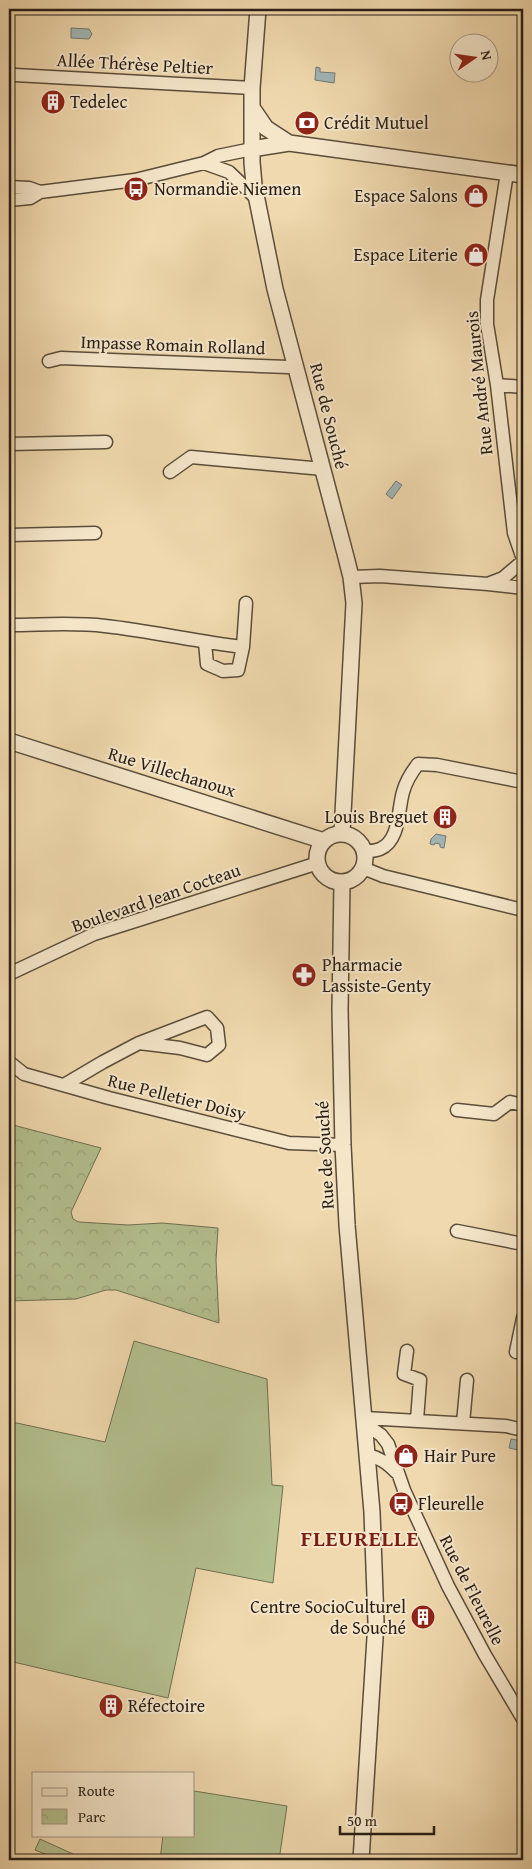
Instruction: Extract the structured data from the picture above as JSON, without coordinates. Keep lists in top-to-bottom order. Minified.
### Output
{"streets":{"street":["Allée Thérèse Peltier","Impasse Romain Rolland","Rue André Maurois","Rue de Souché","Rue Villechanoux","Boulevard Jean Cocteau","Rue Pelletier Doisy","Rue de Fleurelle"]},"crossings":[["Allée Thérèse Peltier","Rue de Souché"],["Impasse Romain Rolland","Rue de Souché"],["Rue de Souché","Rue Villechanoux"],["Rue de Souché","Boulevard Jean Cocteau"],["Rue de Souché","Rue Pelletier Doisy"],["Rue de Souché","Rue de Fleurelle"],["Rue Villechanoux","Boulevard Jean Cocteau"]],"districts":["FLEURELLE"],"places":{"building":["Tedelec","Louis Breguet","Centre SocioCulturel de Souché","Réfectoire"],"bank":["Crédit Mutuel"],"bus stop":["Normandie Niemen","Fleurelle"],"shop":["Espace Salons","Espace Literie","Hair Pure"],"pharmacy":["Pharmacie Lassiste-Genty"]},"legend":["Route","Parc"],"scale_bar":"50 m","north":"right"}
